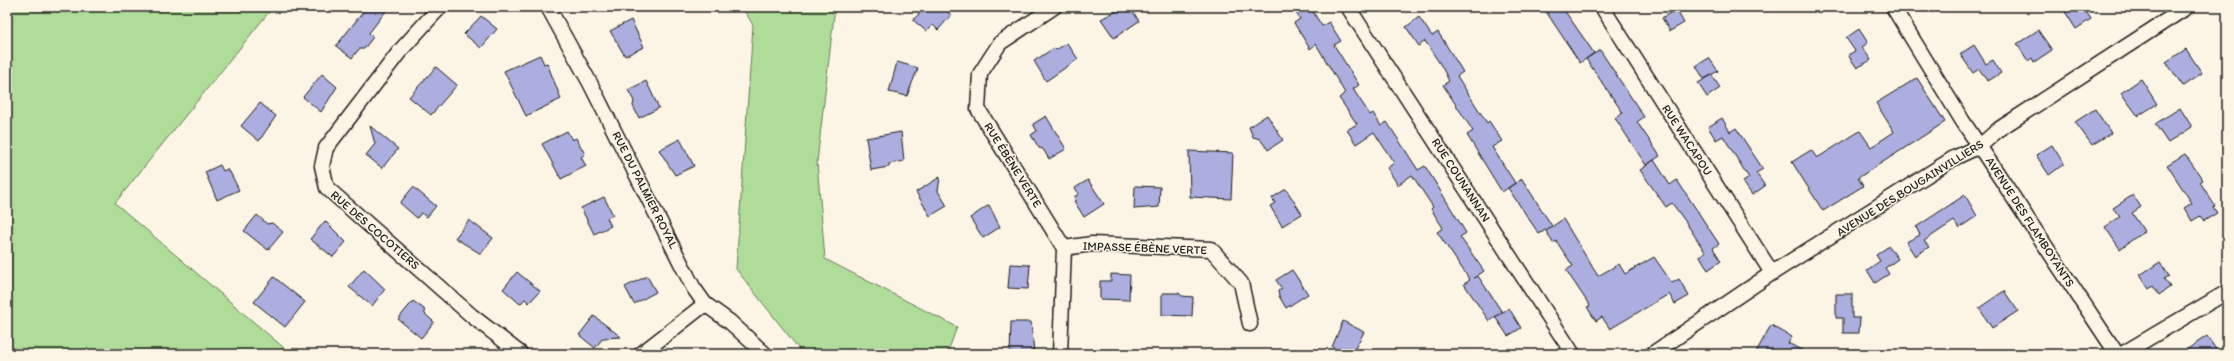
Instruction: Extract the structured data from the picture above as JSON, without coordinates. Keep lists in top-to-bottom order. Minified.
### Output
{"streets":{"street":["RUE WACAPOU","RUE ÉBÈNE VERTE","RUE COUNANNAN","AVENUE DES BOUGAINVILLIERS","RUE DU PALMIER ROYAL","AVENUE DES FLAMBOYANTS","RUE DES COCOTIERS","IMPASSE ÉBÈNE VERTE"]},"crossings":[["RUE WACAPOU","AVENUE DES BOUGAINVILLIERS"],["RUE ÉBÈNE VERTE","IMPASSE ÉBÈNE VERTE"],["AVENUE DES BOUGAINVILLIERS","AVENUE DES FLAMBOYANTS"]]}
